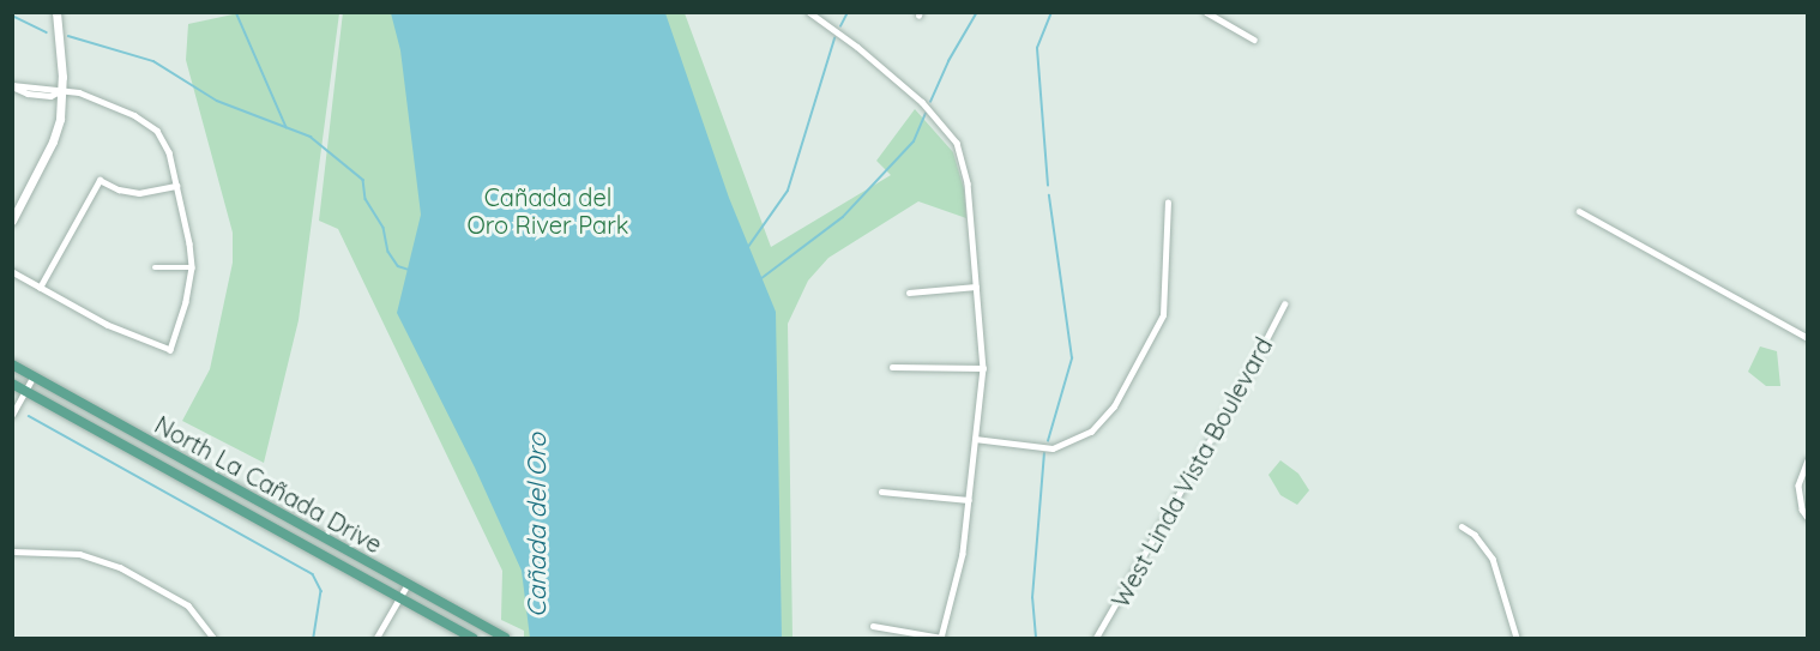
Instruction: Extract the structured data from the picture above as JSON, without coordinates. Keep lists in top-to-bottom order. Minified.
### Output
{"streets":{"main road":["North La Cañada Drive"],"street":["West Linda Vista Boulevard"]},"water":["Cañada del Oro"],"parks":["Cañada del Oro River Park"]}
